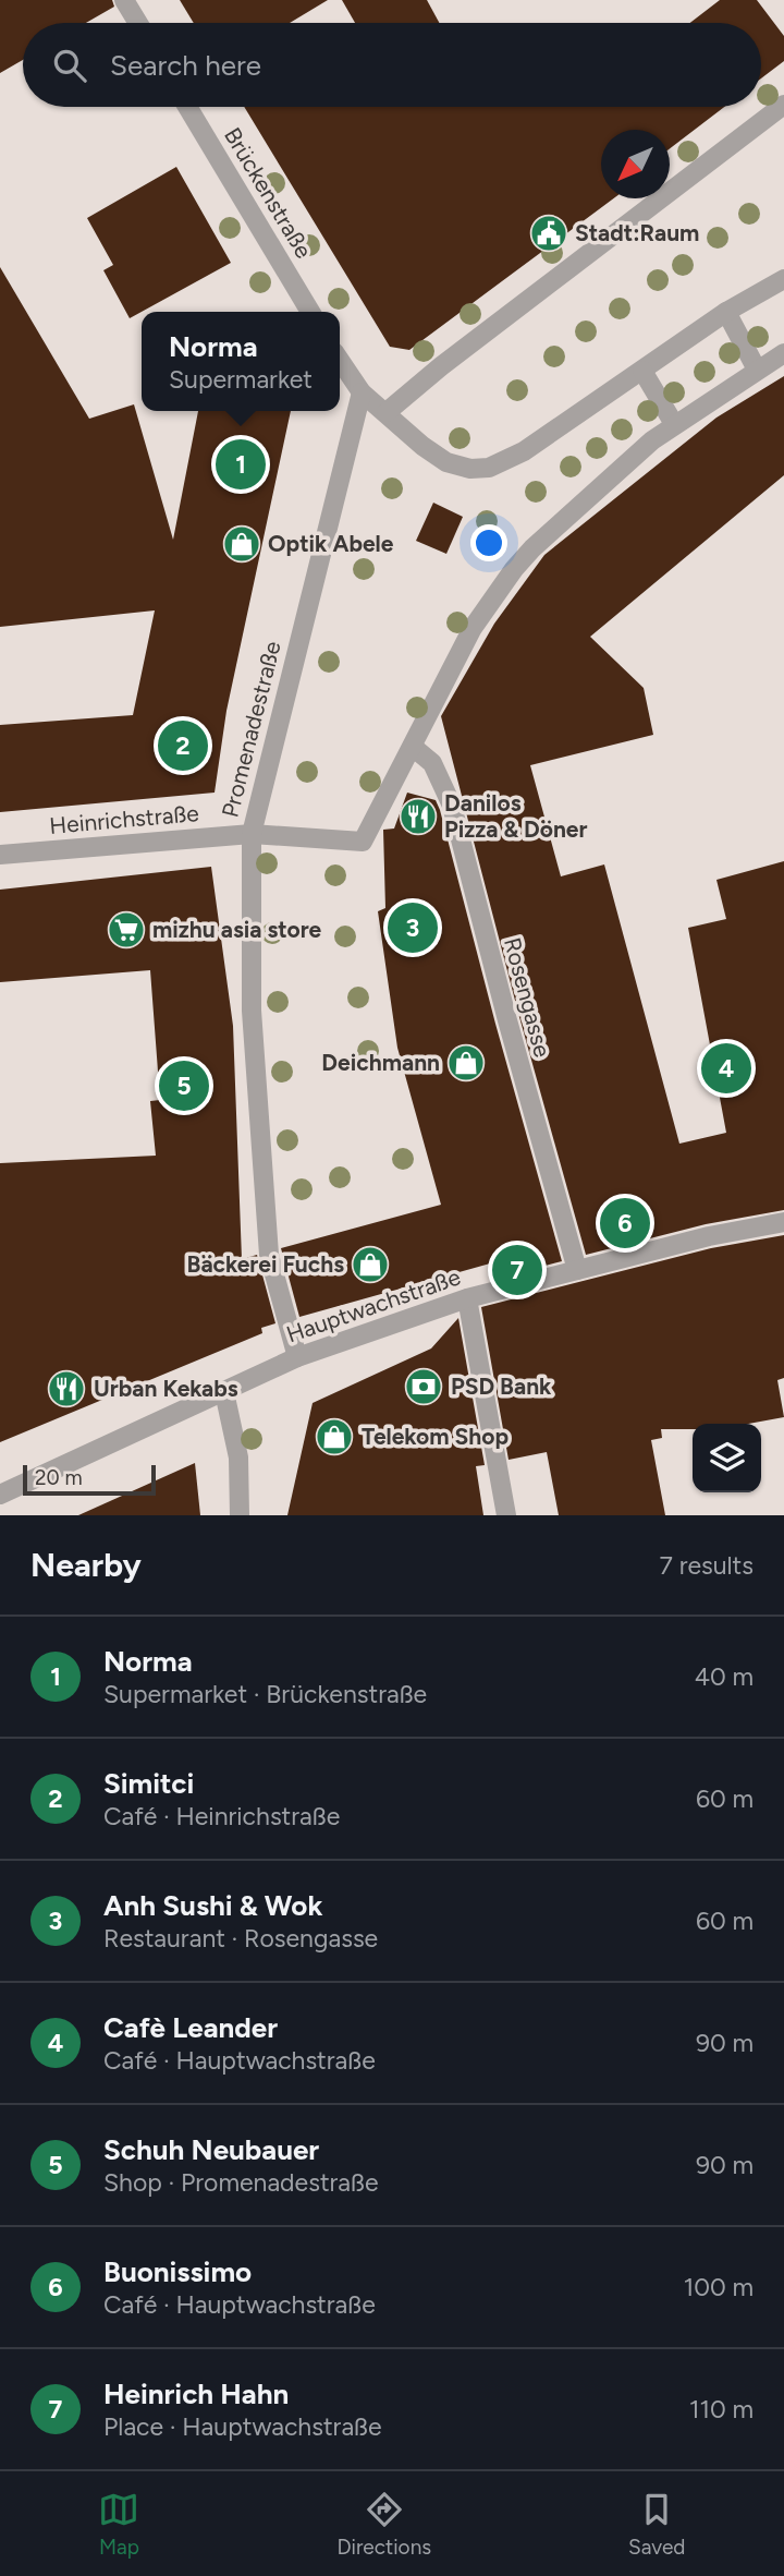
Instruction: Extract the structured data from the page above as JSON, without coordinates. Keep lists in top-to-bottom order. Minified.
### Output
{"streets":{"street":["Brückenstraße","Promenadestraße","Heinrichstraße","Rosengasse","Hauptwachstraße"]},"crossings":[["Promenadestraße","Heinrichstraße"],["Promenadestraße","Hauptwachstraße"],["Heinrichstraße","Rosengasse"],["Rosengasse","Hauptwachstraße"]],"places":{"public building":["Stadt:Raum"],"shop":["Optik Abele","Deichmann","Bäckerei Fuchs","Telekom Shop"],"restaurant":["Danilos Pizza & Döner","Urban Kekabs"],"supermarket":["mizhu asia store"],"bank":["PSD Bank"]},"scale_bar":"20 m","north":"bottom left","page":{"search":"Search here","popup":["Norma","Supermarket"],"pins":["1","2","3","4","5","6","7"],"scale":"20 m","heading":["Nearby","7 results"],"list":[{"mark":"1","name":"Norma","note":"Supermarket · Brückenstraße","value":"40 m"},{"mark":"2","name":"Simitci","note":"Café · Heinrichstraße","value":"60 m"},{"mark":"3","name":"Anh Sushi & Wok","note":"Restaurant · Rosengasse","value":"60 m"},{"mark":"4","name":"Cafè Leander","note":"Café · Hauptwachstraße","value":"90 m"},{"mark":"5","name":"Schuh Neubauer","note":"Shop · Promenadestraße","value":"90 m"},{"mark":"6","name":"Buonissimo","note":"Café · Hauptwachstraße","value":"100 m"},{"mark":"7","name":"Heinrich Hahn","note":"Place · Hauptwachstraße","value":"110 m"}],"nav":["Map","Directions","Saved"]}}
